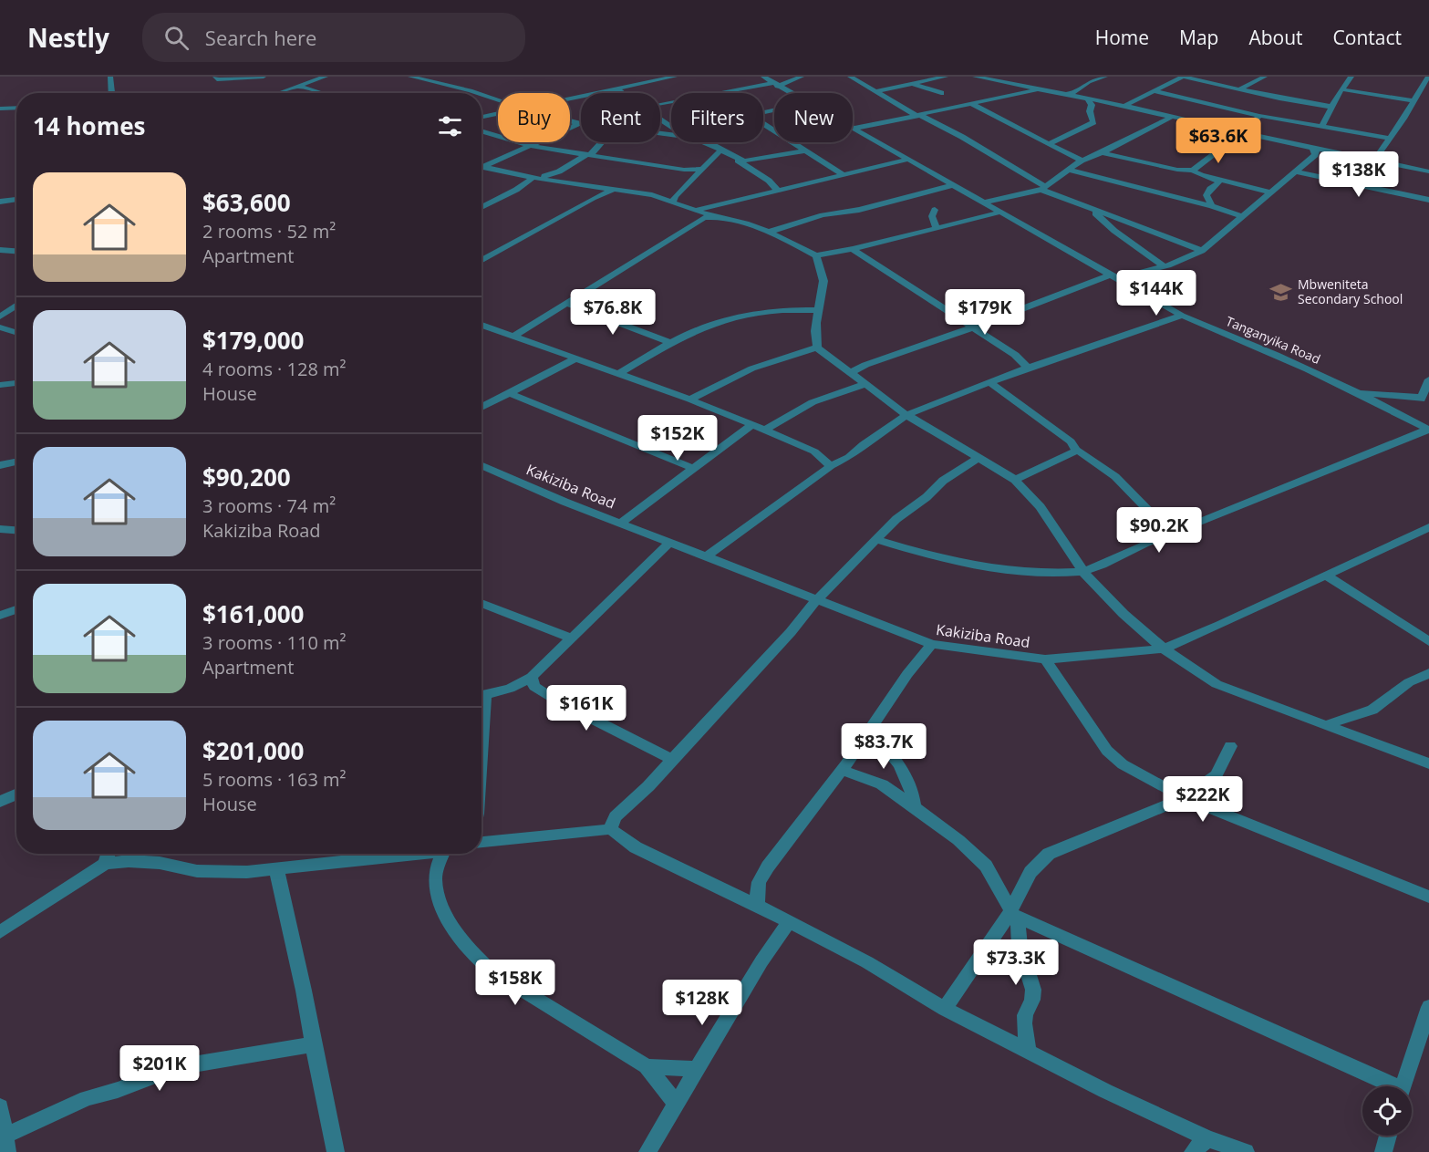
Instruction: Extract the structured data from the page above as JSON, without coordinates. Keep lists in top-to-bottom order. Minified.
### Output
{"streets":{"street":["Tanganyika Road","Kakiziba Road"]},"places":{"school or university":["Mbweniteta Secondary School"]},"page":{"header":"Nestly","search":"Search here","nav":["Home","Map","About","Contact"],"chip":["Buy","Rent","Filters","New"],"heading":"14 homes","price":["$63.6K","$138K","$144K","$76.8K","$179K","$152K","$90.2K","$161K","$83.7K","$222K","$73.3K","$158K","$128K","$201K"],"list":[{"name":"$63,600","note":"2 rooms · 52 m² · Apartment"},{"name":"$179,000","note":"4 rooms · 128 m² · House"},{"name":"$90,200","note":"3 rooms · 74 m² · Kakiziba Road"},{"name":"$161,000","note":"3 rooms · 110 m² · Apartment"},{"name":"$201,000","note":"5 rooms · 163 m² · House"}]}}
